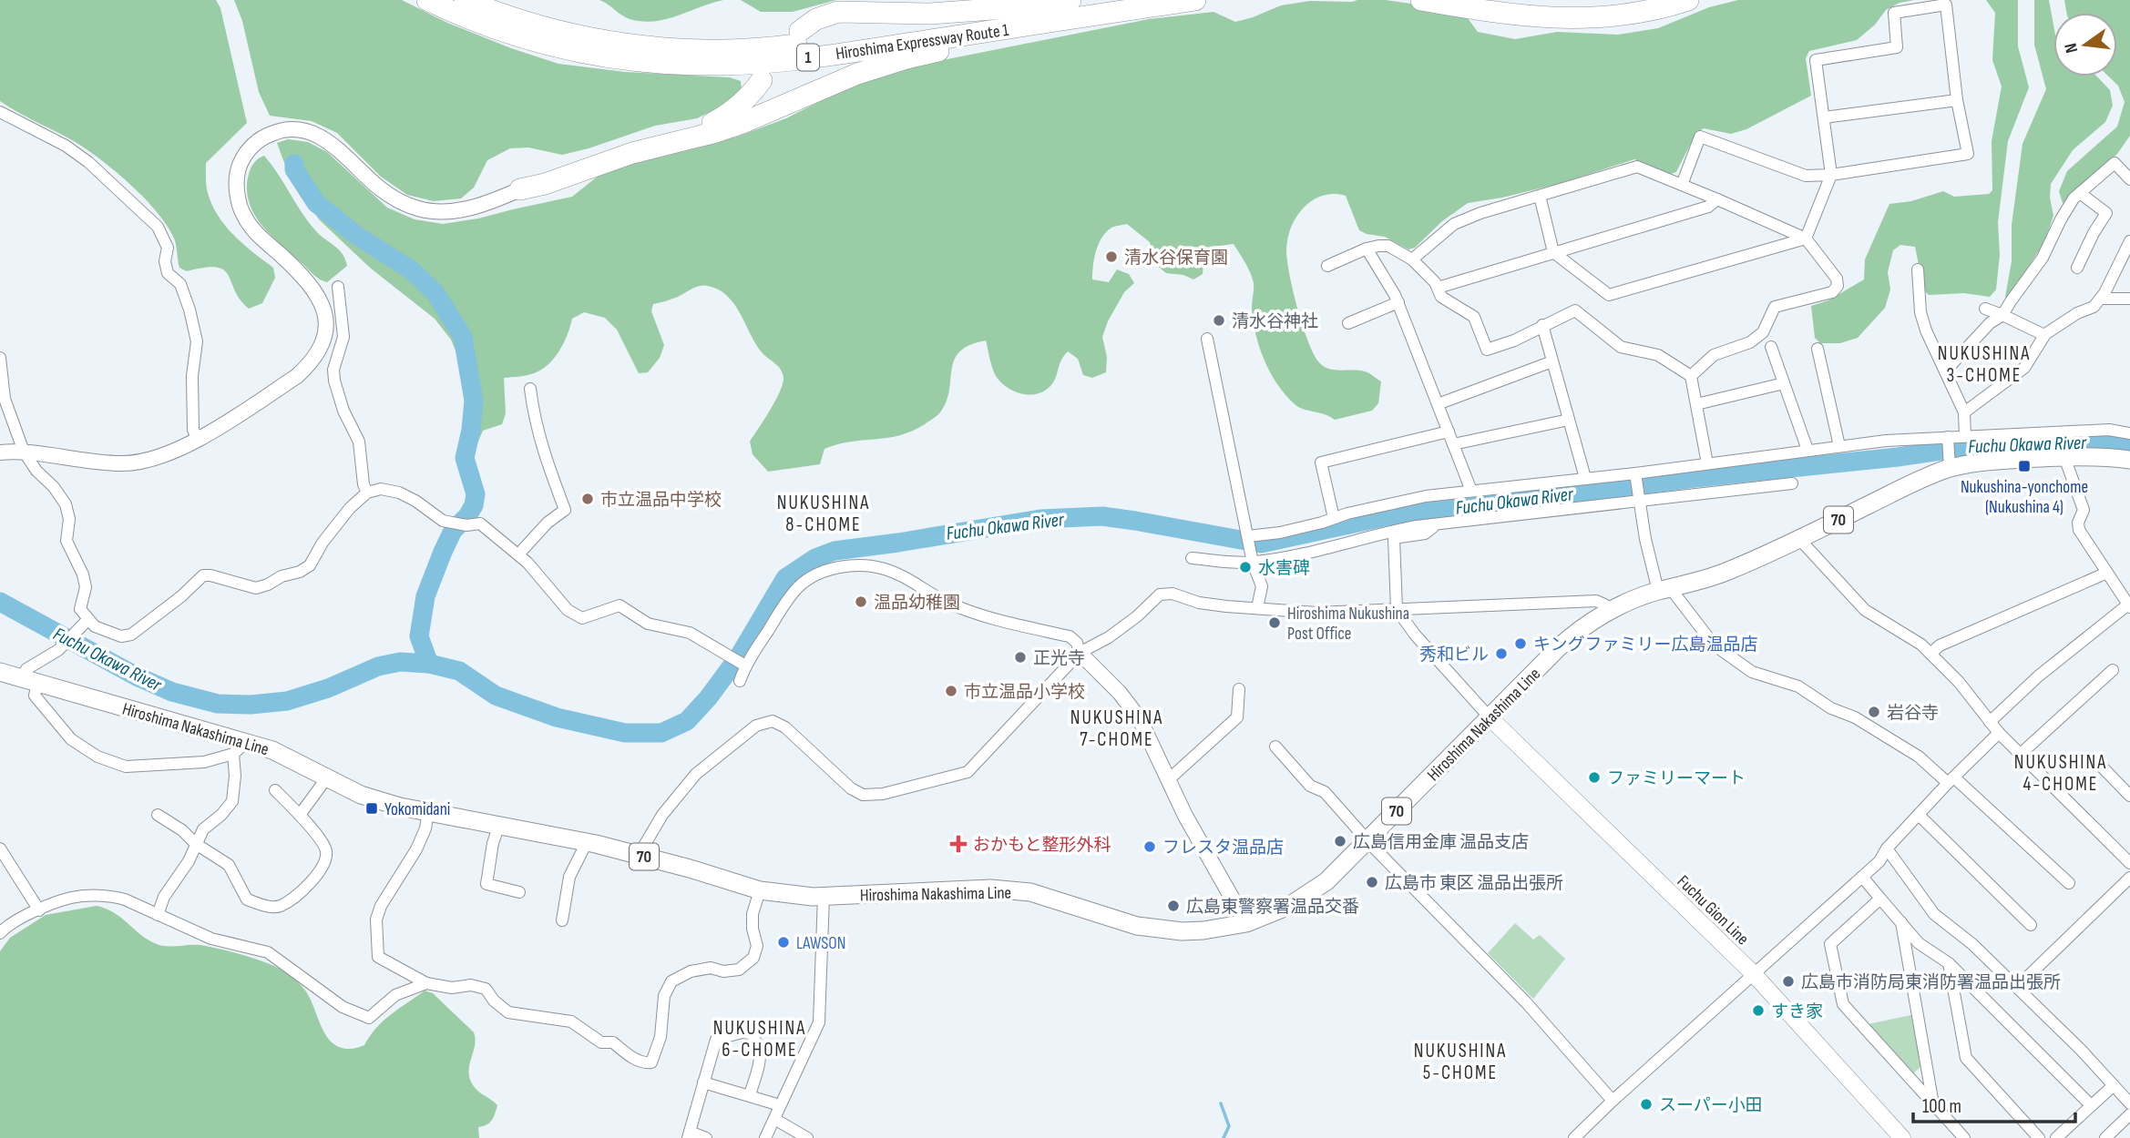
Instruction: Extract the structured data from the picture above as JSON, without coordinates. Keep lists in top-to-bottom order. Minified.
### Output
{"streets":{"highway":["Hiroshima Expressway Route 1","1"],"main road":["70","Hiroshima Nakashima Line","Fuchu Gion Line"]},"crossings":[["Hiroshima Nakashima Line","Fuchu Gion Line"]],"districts":["NUKUSHINA 3-CHOME","NUKUSHINA 8-CHOME","NUKUSHINA 7-CHOME","NUKUSHINA 4-CHOME","NUKUSHINA 6-CHOME","NUKUSHINA 5-CHOME"],"water":["Fuchu Okawa River"],"places":{"other":["清水谷保育園","清水谷神社","市立温品中学校","水害碑","温品幼稚園","Hiroshima Nukushina Post Office","キングファミリー広島温品店","秀和ビル","正光寺","市立温品小学校","岩谷寺","ファミリーマート","広島信用金庫 温品支店","フレスタ温品店","広島市 東区 温品出張所","広島東警察署温品交番","LAWSON","広島市消防局東消防署温品出張所","すき家","スーパー小田"],"transit":["Nukushina-yonchome (Nukushina 4)","Yokomidani"],"health":["おかもと整形外科"]},"scale_bar":"100 m","north":"left"}
